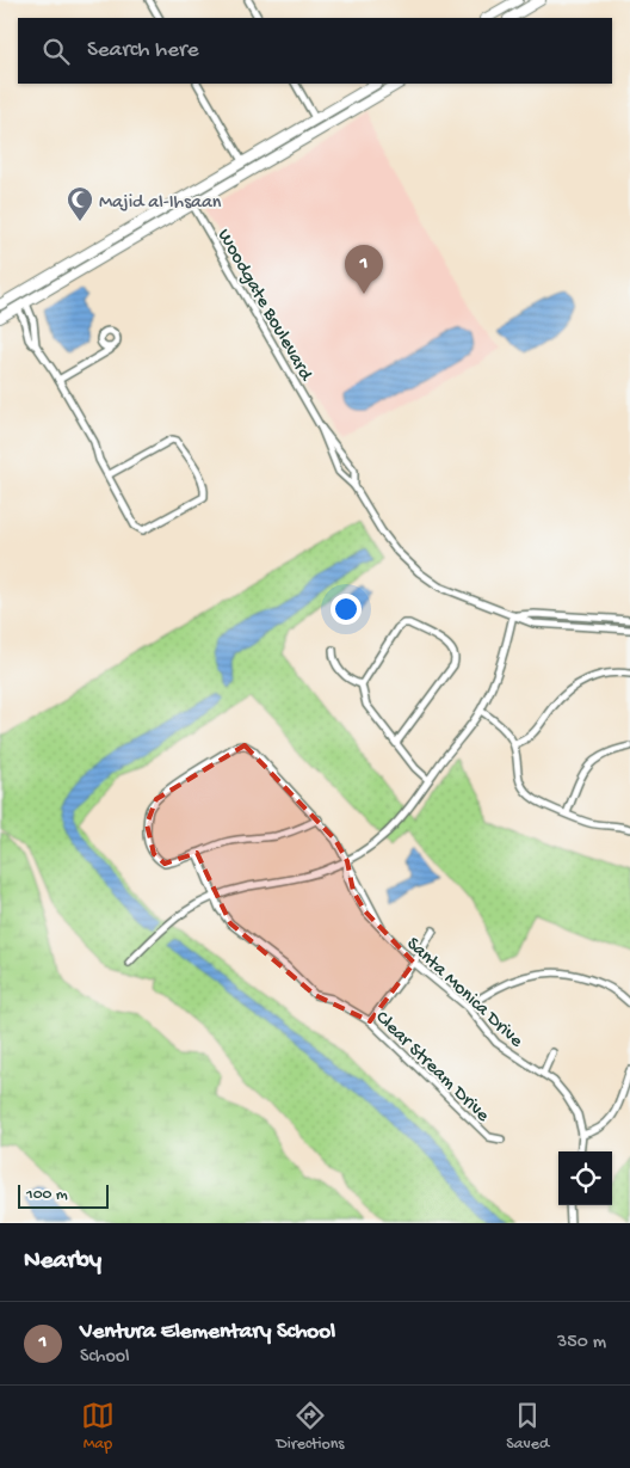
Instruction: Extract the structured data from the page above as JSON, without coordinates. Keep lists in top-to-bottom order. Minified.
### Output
{"streets":{"street":["Woodgate Boulevard","Santa Monica Drive","Clear Stream Drive"]},"places":{"mosque":["Majid al-Ihsaan"]},"scale_bar":"100 m","page":{"search":"Search here","pins":"1","scale":"100 m","heading":"Nearby","list":[{"mark":"1","name":"Ventura Elementary School","note":"School","value":"350 m"}],"nav":["Map","Directions","Saved"]}}
